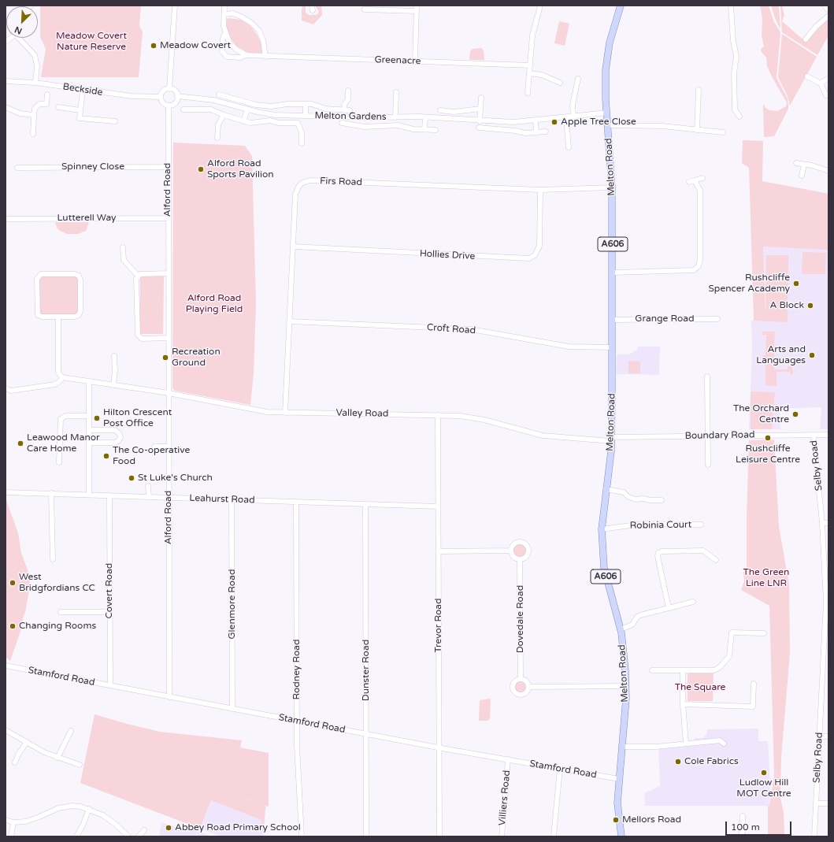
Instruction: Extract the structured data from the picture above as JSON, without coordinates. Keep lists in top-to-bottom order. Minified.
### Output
{"streets":{"main road":["Melton Road","A606"],"street":["Greenacre","Beckside","Melton Gardens","Spinney Close","Firs Road","Alford Road","Lutterell Way","Hollies Drive","Grange Road","Croft Road","Valley Road","Boundary Road","Selby Road","Leahurst Road","Robinia Court","Covert Road","Glenmore Road","Dovedale Road","Trevor Road","Rodney Road","Dunster Road","Stamford Road","Villiers Road"]},"crossings":[["Beckside","Melton Gardens"],["Beckside","Alford Road"],["Melton Gardens","Melton Road"],["Melton Gardens","Alford Road"],["Spinney Close","Alford Road"],["Melton Road","Firs Road"],["Melton Road","Grange Road"],["Melton Road","Croft Road"],["Melton Road","Valley Road"],["Melton Road","Boundary Road"],["Melton Road","Robinia Court"],["Melton Road","Stamford Road"],["Firs Road","Hollies Drive"],["Firs Road","Croft Road"],["Firs Road","Valley Road"],["Alford Road","Lutterell Way"],["Alford Road","Valley Road"],["Alford Road","Leahurst Road"],["Alford Road","Stamford Road"],["Valley Road","Boundary Road"],["Valley Road","Trevor Road"],["Boundary Road","Selby Road"],["Leahurst Road","Covert Road"],["Leahurst Road","Glenmore Road"],["Leahurst Road","Trevor Road"],["Leahurst Road","Rodney Road"],["Leahurst Road","Dunster Road"],["Covert Road","Stamford Road"],["Glenmore Road","Stamford Road"],["Trevor Road","Stamford Road"],["Rodney Road","Stamford Road"],["Dunster Road","Stamford Road"],["Stamford Road","Villiers Road"]],"parks":["Meadow Covert Nature Reserve","Alford Road Playing Field","The Green Line LNR","The Square"],"places":["Meadow Covert","Apple Tree Close","Alford Road Sports Pavilion","Rushcliffe Spencer Academy","A Block","Arts and Languages","Recreation Ground","The Orchard Centre","Hilton Crescent Post Office","Rushcliffe Leisure Centre","Leawood Manor Care Home","The Co-operative Food","St Luke's Church","West Bridgfordians CC","Changing Rooms","Cole Fabrics","Ludlow Hill MOT Centre","Mellors Road","Abbey Road Primary School"],"scale_bar":"100 m","north":"bottom left"}
